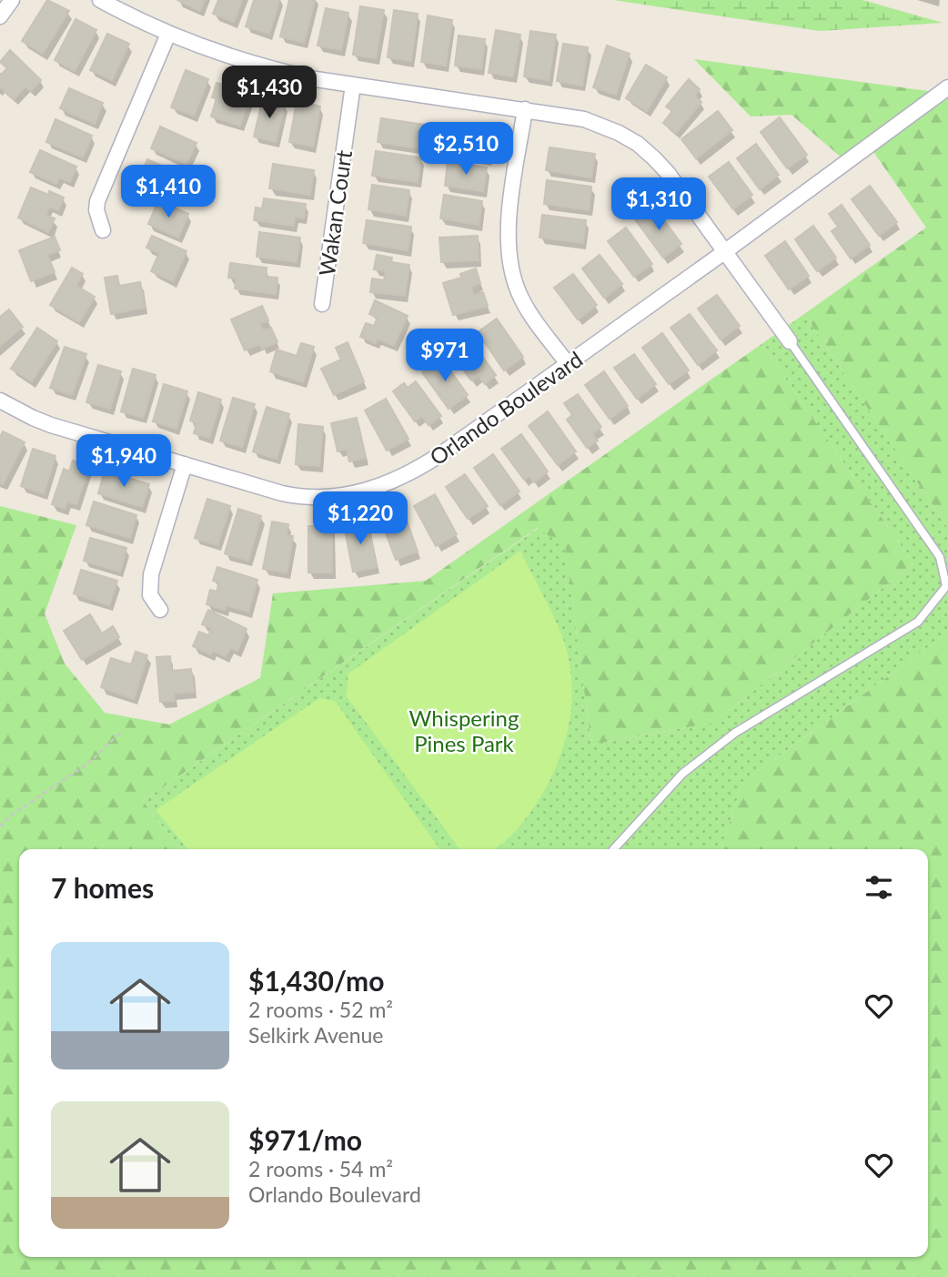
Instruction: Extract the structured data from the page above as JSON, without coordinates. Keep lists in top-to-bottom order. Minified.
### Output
{"streets":{"street":["Wakan Court","Orlando Boulevard"]},"parks":["Whispering Pines Park"],"page":{"price":["$1,430","$2,510","$1,410","$1,310","$971","$1,940","$1,220"],"heading":"7 homes","list":[{"name":"$1,430/mo","note":"2 rooms · 52 m² · Selkirk Avenue"},{"name":"$971/mo","note":"2 rooms · 54 m² · Orlando Boulevard"}]}}
